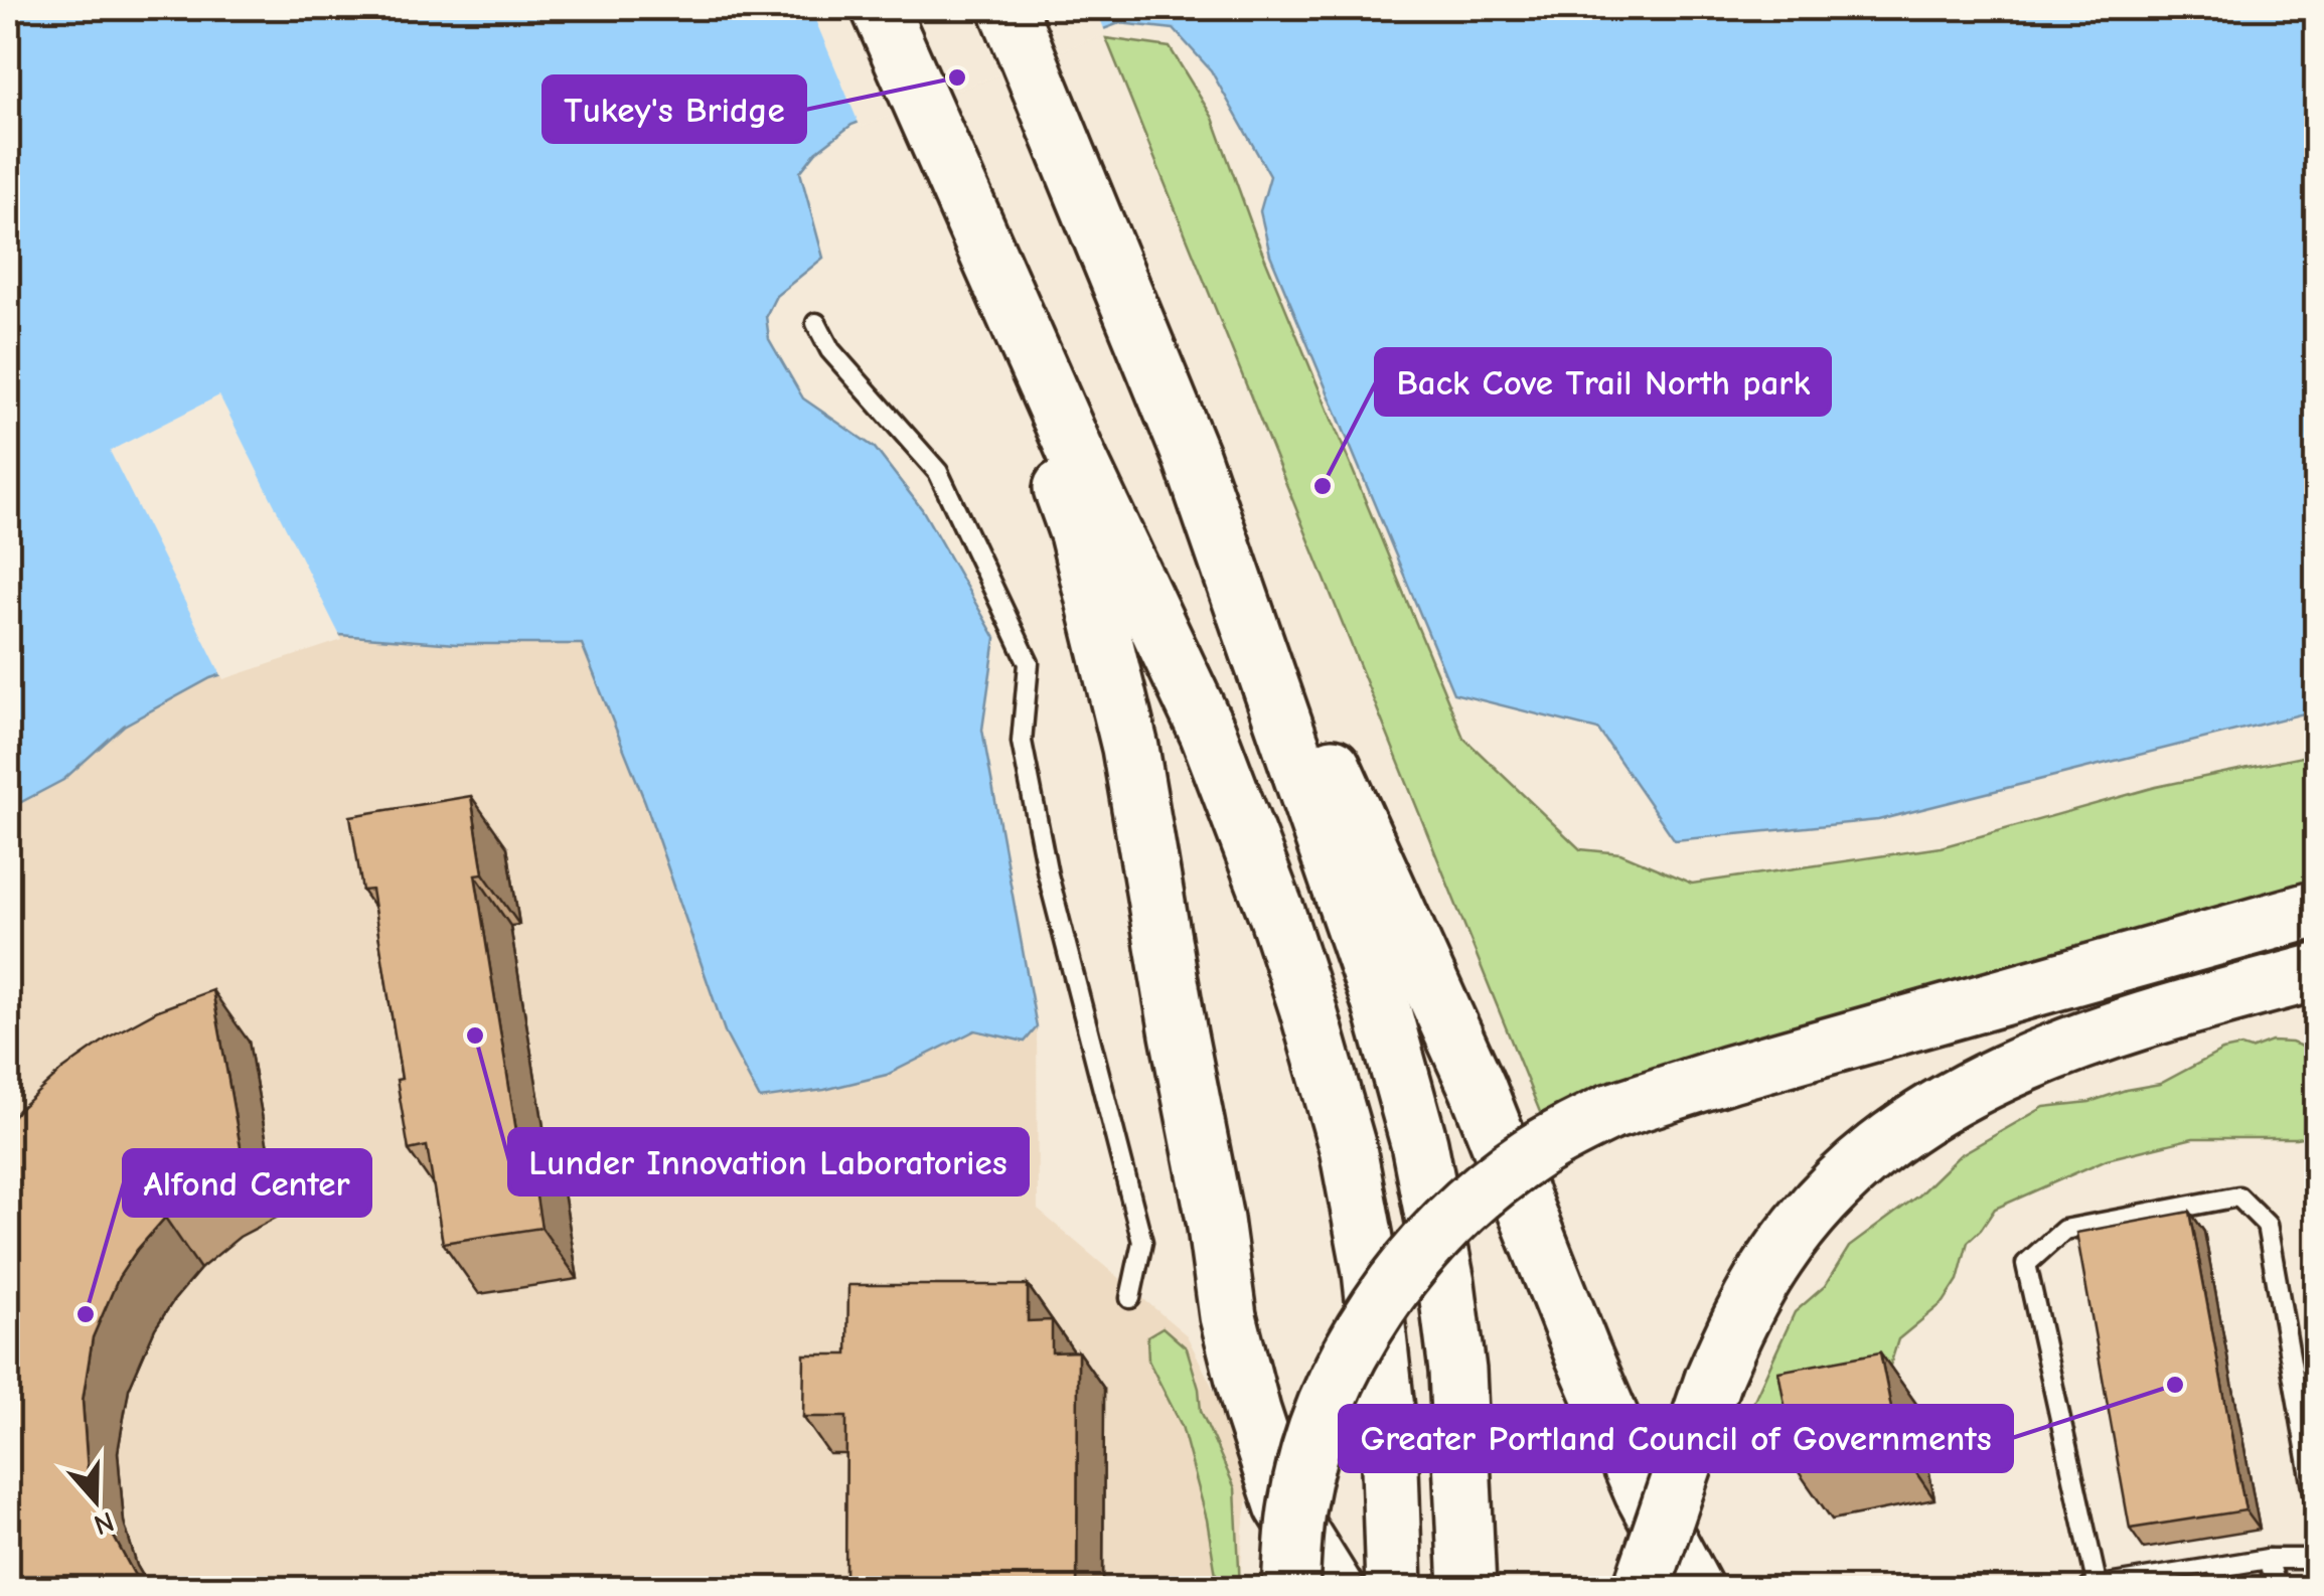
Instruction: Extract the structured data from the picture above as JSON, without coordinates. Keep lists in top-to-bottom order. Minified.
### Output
{"places":["Tukey's Bridge","Back Cove Trail North park","Lunder Innovation Laboratories","Alfond Center","Greater Portland Council of Governments"],"north":"bottom"}
